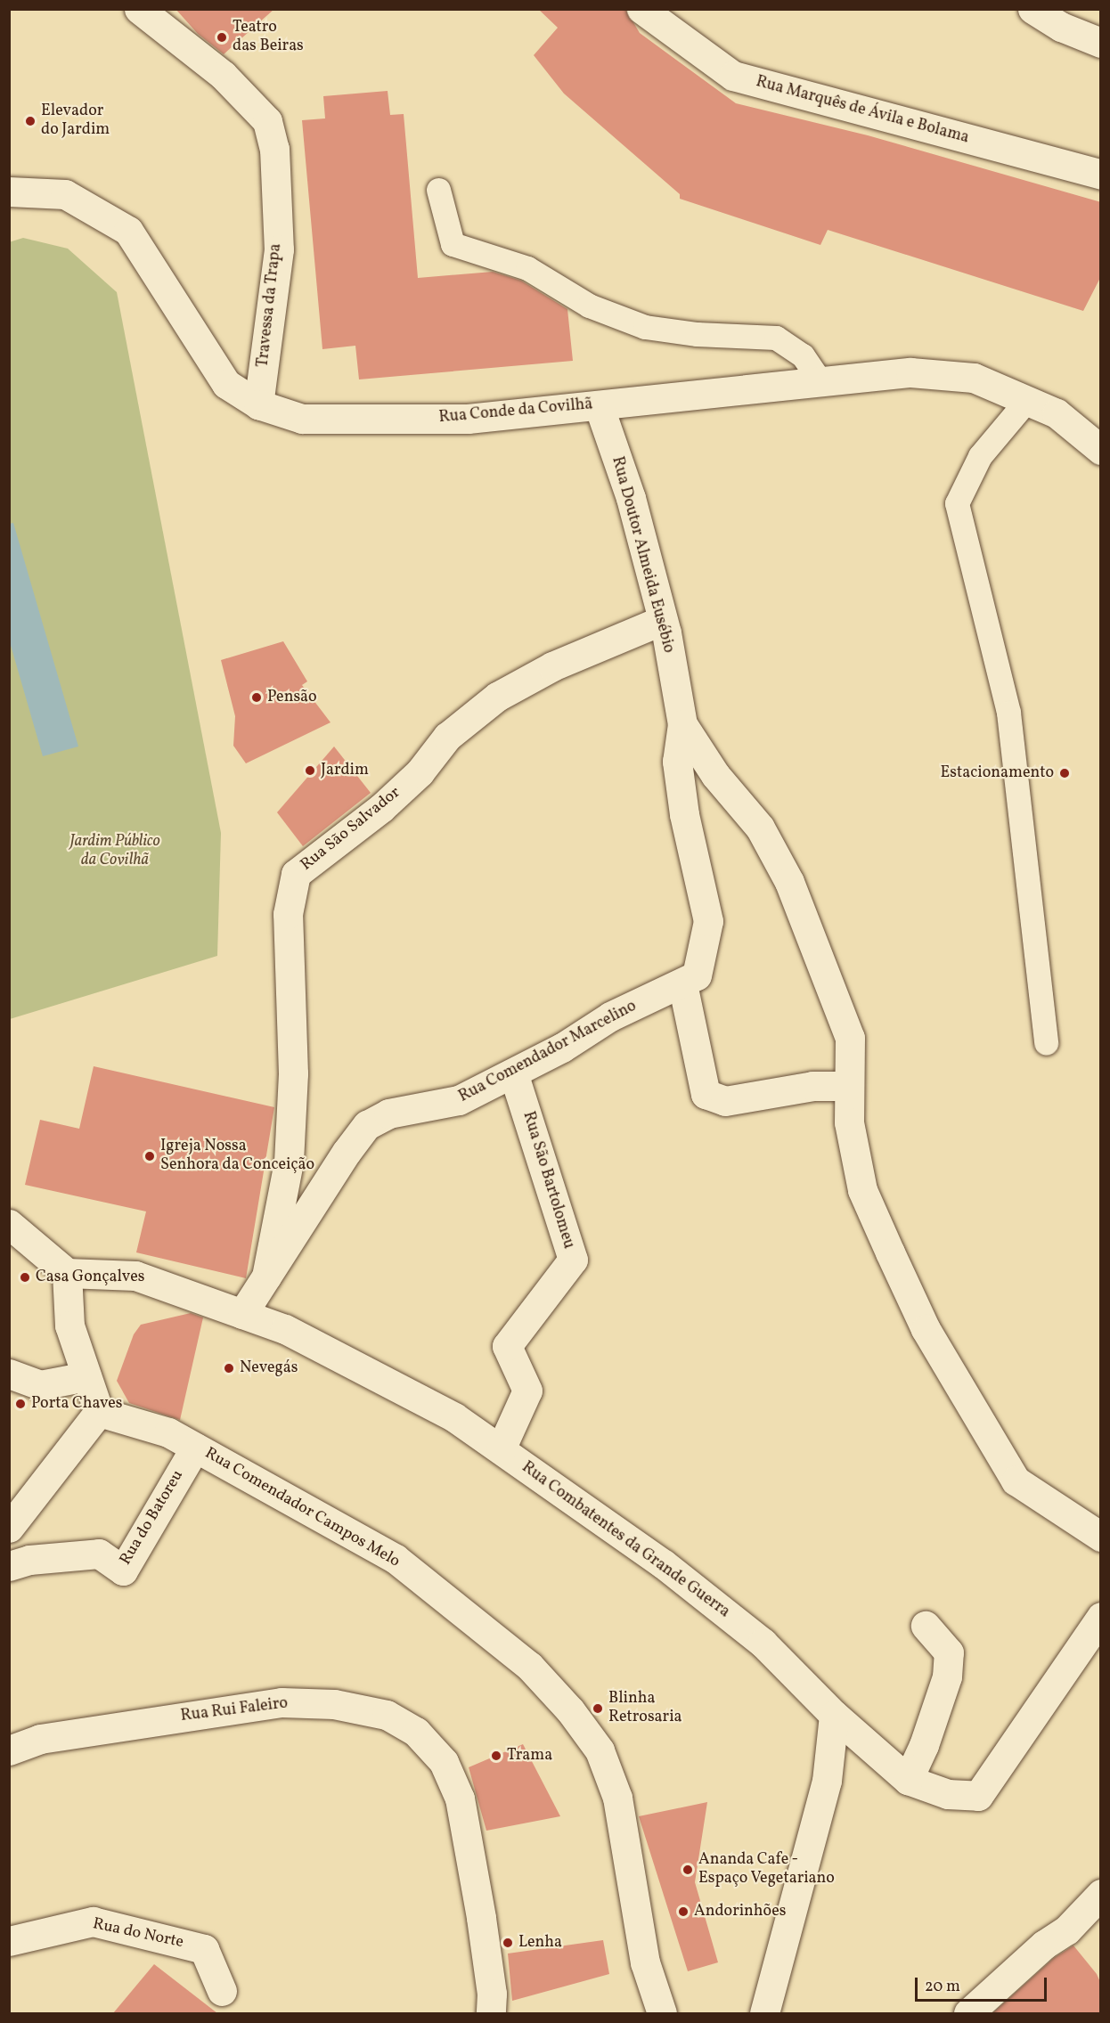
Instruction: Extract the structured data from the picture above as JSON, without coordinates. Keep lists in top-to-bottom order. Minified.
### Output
{"streets":{"street":["Rua Marquês de Ávila e Bolama","Travessa da Trapa","Rua Conde da Covilhã","Rua Doutor Almeida Eusébio","Rua São Salvador","Rua Comendador Marcelino","Rua São Bartolomeu","Rua Comendador Campos Melo","Rua do Batoreu","Rua Combatentes da Grande Guerra","Rua Rui Faleiro","Rua do Norte"]},"crossings":[["Travessa da Trapa","Rua Conde da Covilhã"],["Rua Conde da Covilhã","Rua Doutor Almeida Eusébio"],["Rua Doutor Almeida Eusébio","Rua São Salvador"],["Rua Doutor Almeida Eusébio","Rua Comendador Marcelino"],["Rua São Salvador","Rua Comendador Marcelino"],["Rua Comendador Marcelino","Rua São Bartolomeu"],["Rua Comendador Marcelino","Rua Combatentes da Grande Guerra"],["Rua São Bartolomeu","Rua Combatentes da Grande Guerra"],["Rua Comendador Campos Melo","Rua do Batoreu"]],"parks":["Jardim Público da Covilhã"],"places":["Teatro das Beiras","Elevador do Jardim","Pensão","Jardim","Estacionamento","Igreja Nossa Senhora da Conceição","Casa Gonçalves","Nevegás","Porta Chaves","Blinha Retrosaria","Trama","Ananda Cafe - Espaço Vegetariano","Andorinhões","Lenha"],"scale_bar":"20 m"}
